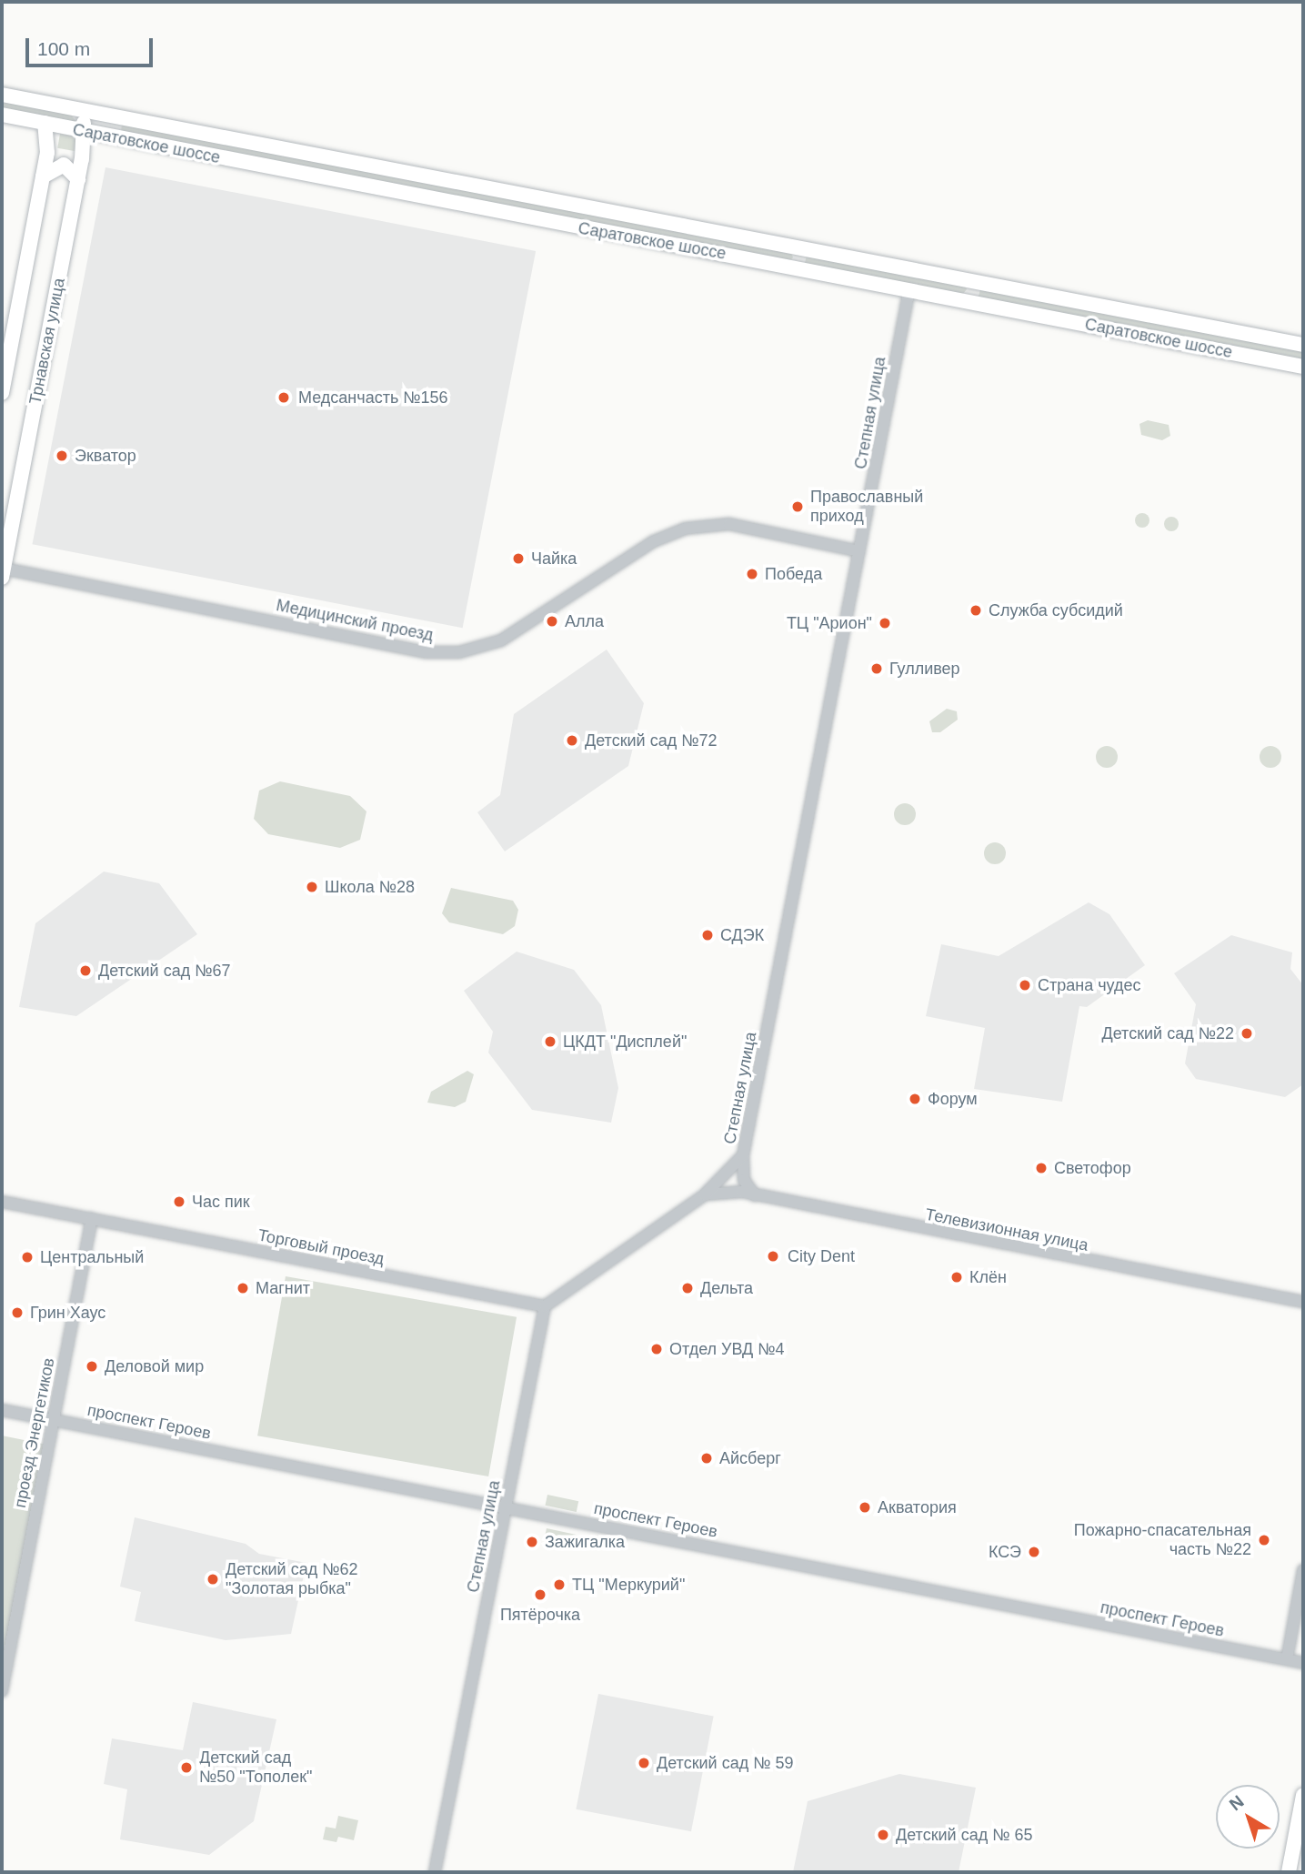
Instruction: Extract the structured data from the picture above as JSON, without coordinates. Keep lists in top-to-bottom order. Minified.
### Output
{"streets":{"main road":["Саратовское шоссе","Трнавская улица"],"street":["Степная улица","Медицинский проезд","Телевизионная улица","Торговый проезд","проспект Героев","проезд Энергетиков"]},"crossings":[["Саратовское шоссе","Трнавская улица"],["Саратовское шоссе","Степная улица"],["Трнавская улица","Медицинский проезд"],["Степная улица","Медицинский проезд"],["Степная улица","Телевизионная улица"],["Степная улица","Торговый проезд"],["Степная улица","проспект Героев"],["Торговый проезд","проезд Энергетиков"],["проспект Героев","проезд Энергетиков"]],"places":["Медсанчасть №156","Экватор","Православный приход","Чайка","Победа","Служба субсидий","Алла","ТЦ \"Арион\"","Гулливер","Детский сад №72","Школа №28","СДЭК","Детский сад №67","Страна чудес","Детский сад №22","ЦКДТ \"Дисплей\"","Форум","Светофор","Час пик","City Dent","Центральный","Клён","Магнит","Дельта","Грин Хаус","Отдел УВД №4","Деловой мир","Айсберг","Акватория","Пожарно-спасательная часть №22","Зажигалка","КСЭ","Детский сад №62 \"Золотая рыбка\"","ТЦ \"Меркурий\"","Пятёрочка","Детский сад № 59","Детский сад №50 \"Тополек\"","Детский сад № 65"],"scale_bar":"100 m","north":"top left"}
